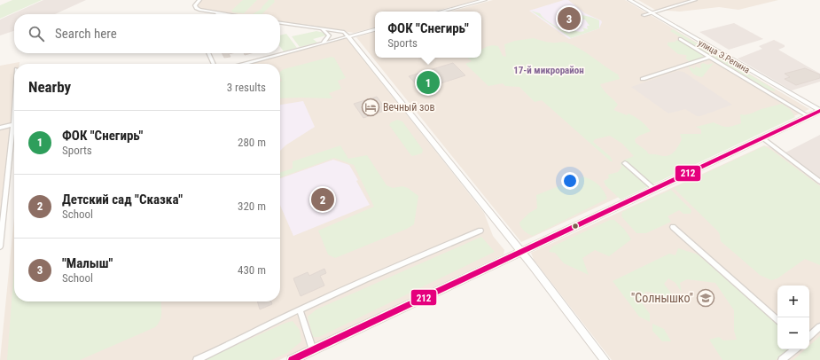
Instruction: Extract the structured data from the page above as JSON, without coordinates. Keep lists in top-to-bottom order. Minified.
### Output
{"streets":{"street":["улица Э.Репина"]},"districts":["17-й микрорайон"],"places":{"hotel":["Вечный зов"],"school or university":["\"Солнышко\""]},"lines":["transit line 212"],"page":{"pins":["3","1","2"],"popup":["ФОК \"Снегирь\"","Sports"],"search":"Search here","heading":["Nearby","3 results"],"list":[{"mark":"1","name":"ФОК \"Снегирь\"","note":"Sports","value":"280 m"},{"mark":"2","name":"Детский сад \"Сказка\"","note":"School","value":"320 m"},{"mark":"3","name":"\"Малыш\"","note":"School","value":"430 m"}],"map_buttons":["+","−"]}}
